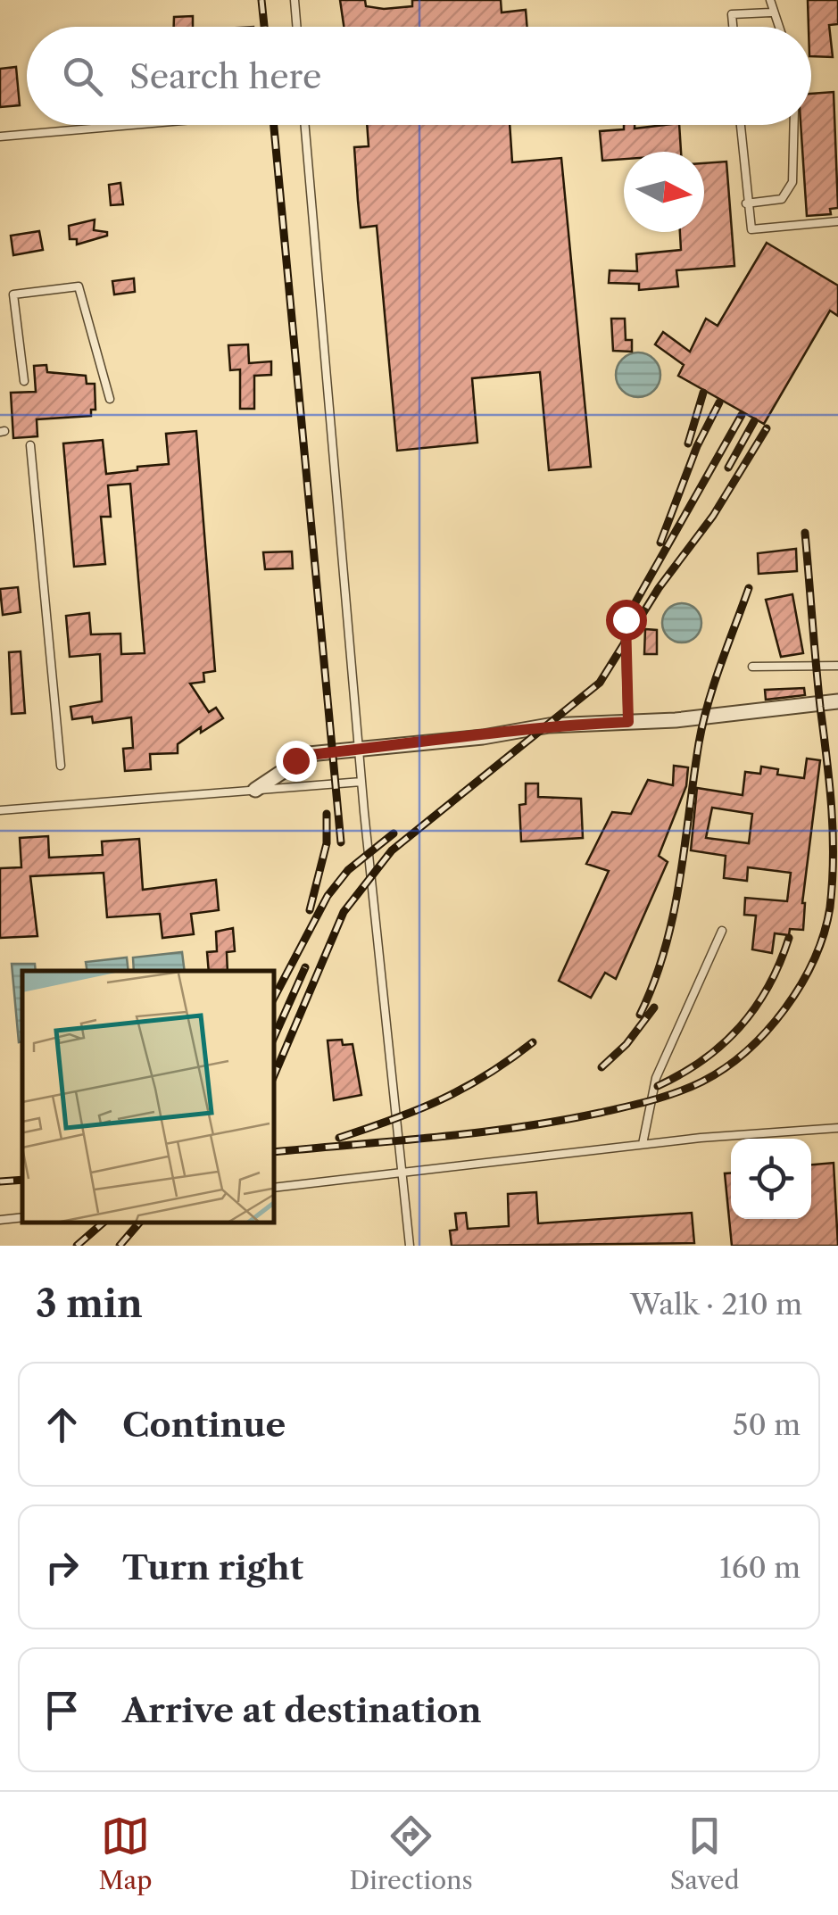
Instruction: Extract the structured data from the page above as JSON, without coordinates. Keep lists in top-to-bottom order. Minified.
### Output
{"north":"right","page":{"search":"Search here","heading":["3 min","Walk · 210 m"],"list":[["Continue","50 m"],["Turn right","160 m"],"Arrive at destination"],"nav":["Map","Directions","Saved"]}}
